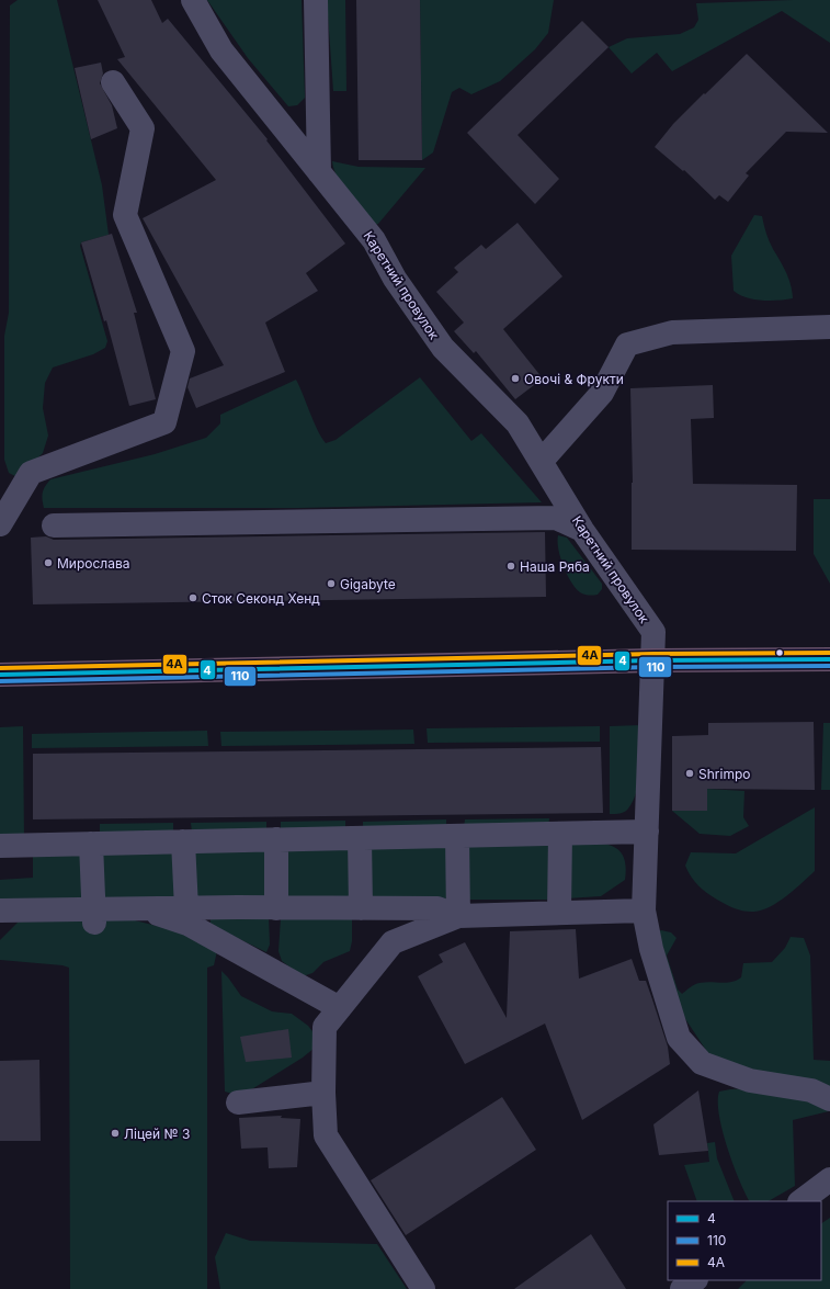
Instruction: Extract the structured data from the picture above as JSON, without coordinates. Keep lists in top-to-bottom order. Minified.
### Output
{"streets":{"street":["Каретний провулок"]},"places":["Овочі & Фрукти","Мирослава","Наша Ряба","Gigabyte","Сток Секонд Хенд","Shrimpo","Ліцей № 3"],"lines":["transit line 4А","transit line 4","transit line 110"],"legend":["4","110","4А"]}
